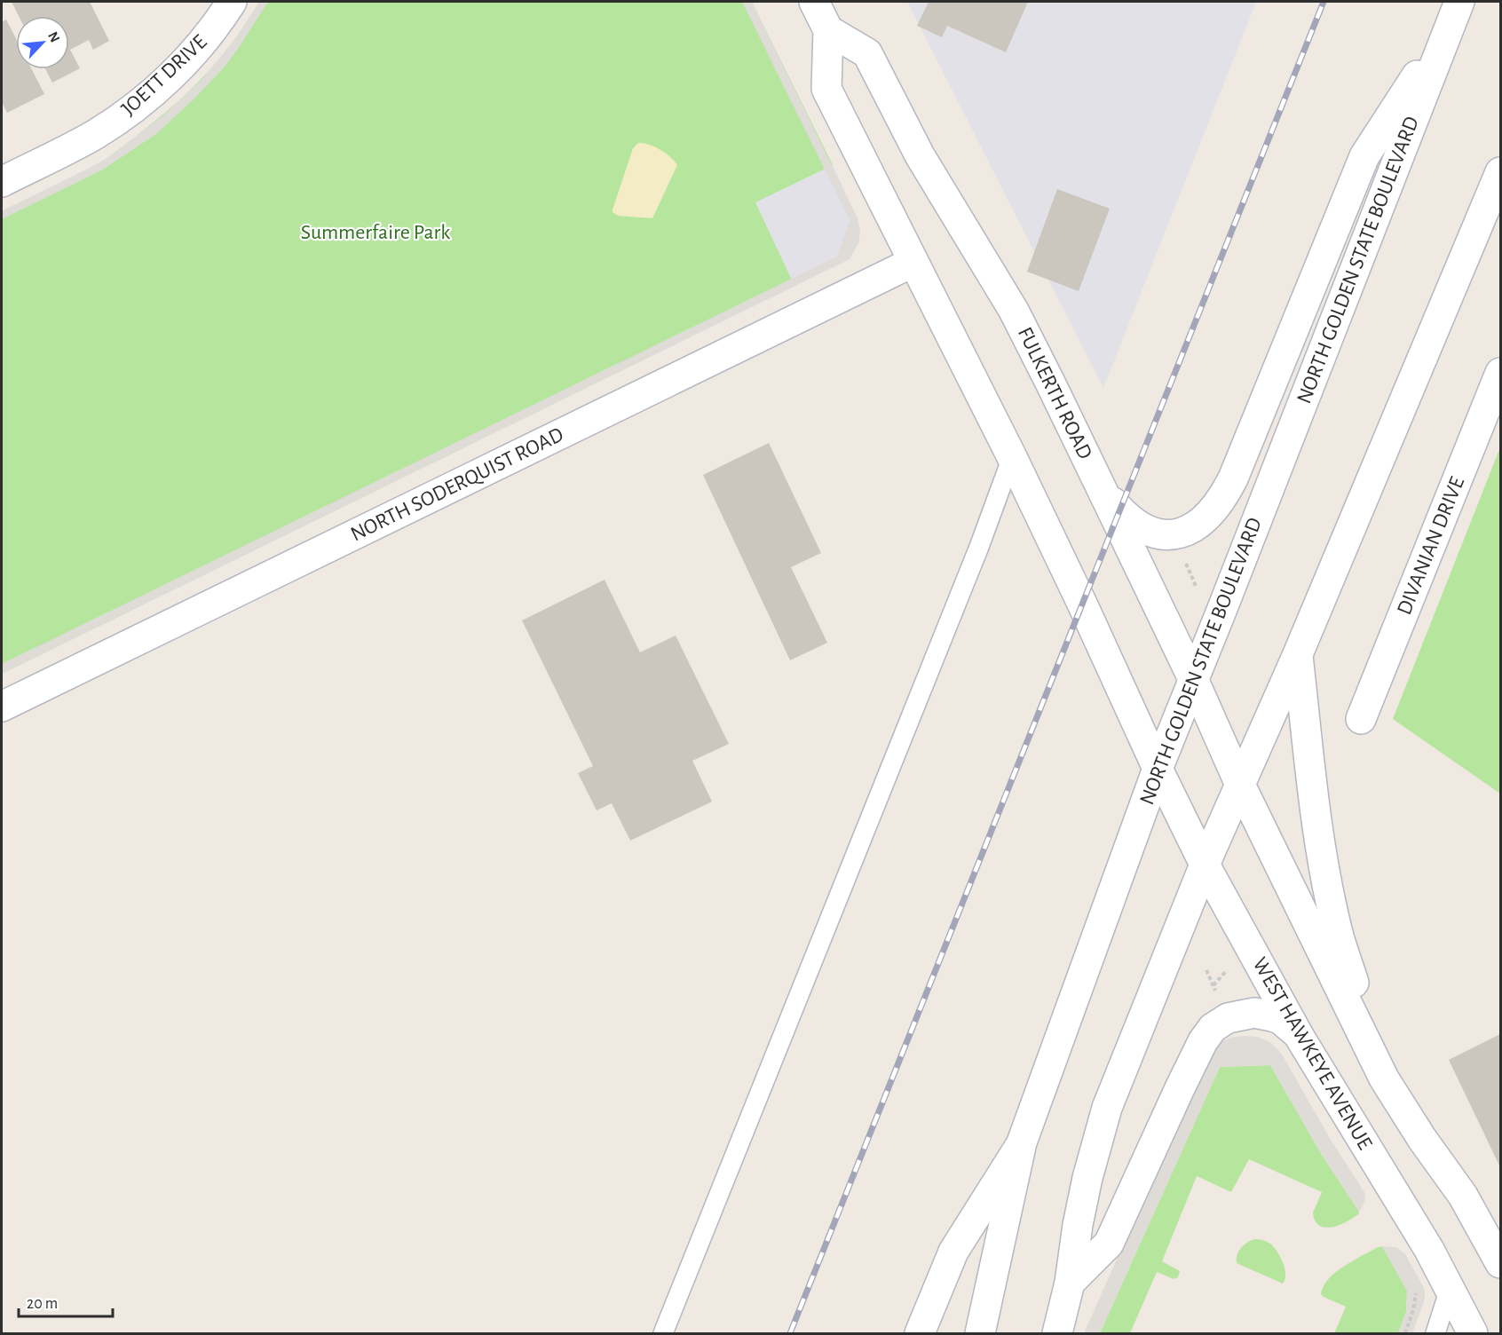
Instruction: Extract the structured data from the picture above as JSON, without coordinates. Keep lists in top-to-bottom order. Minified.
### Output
{"streets":{"street":["JOETT DRIVE","NORTH GOLDEN STATE BOULEVARD","FULKERTH ROAD","NORTH SODERQUIST ROAD","DIVANIAN DRIVE","WEST HAWKEYE AVENUE"]},"crossings":[["NORTH GOLDEN STATE BOULEVARD","FULKERTH ROAD"],["NORTH GOLDEN STATE BOULEVARD","WEST HAWKEYE AVENUE"]],"parks":["Summerfaire Park"],"scale_bar":"20 m","north":"top right"}
